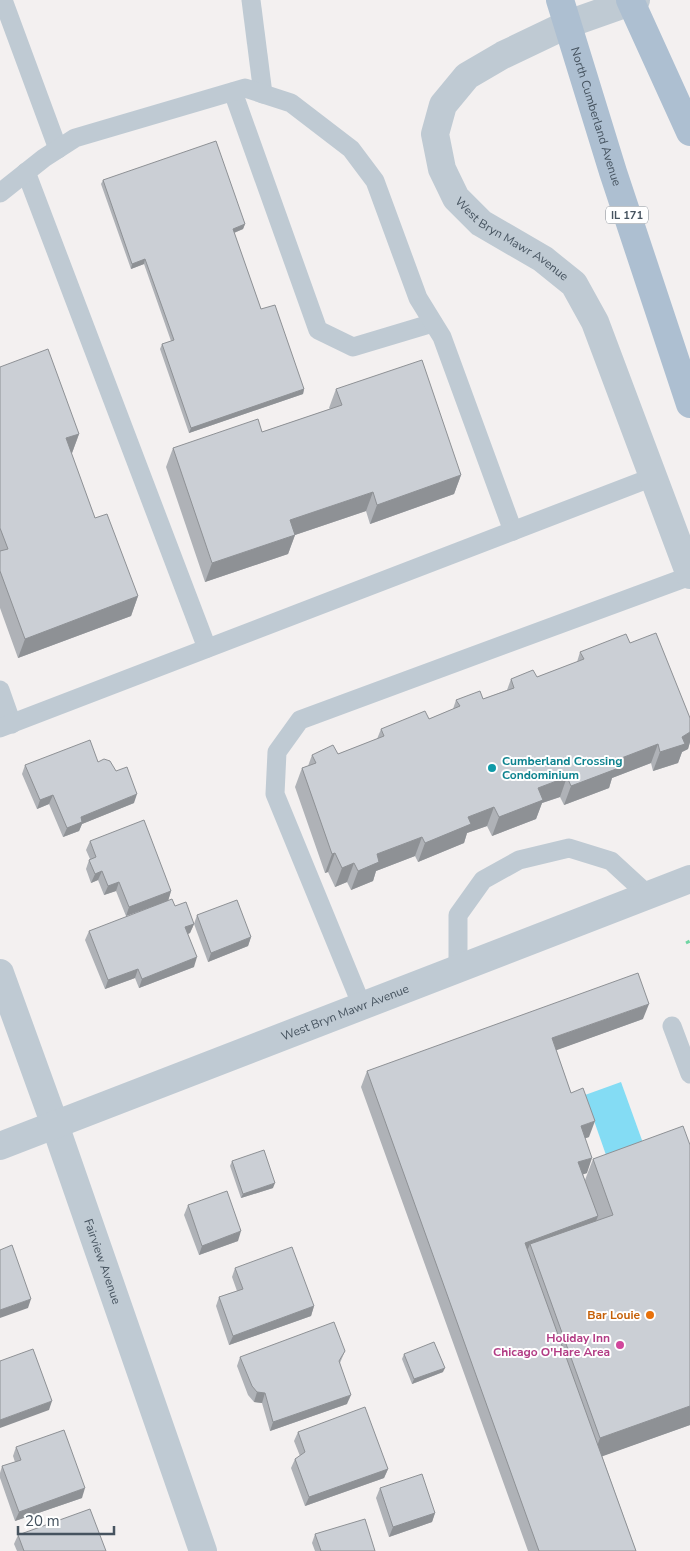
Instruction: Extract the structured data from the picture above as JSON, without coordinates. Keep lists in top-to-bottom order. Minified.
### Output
{"streets":{"main road":["North Cumberland Avenue","IL 171"],"street":["West Bryn Mawr Avenue","Fairview Avenue"]},"crossings":[["North Cumberland Avenue","West Bryn Mawr Avenue"],["West Bryn Mawr Avenue","Fairview Avenue"]],"places":["Cumberland Crossing Condominium","Bar Louie","Holiday Inn Chicago O'Hare Area"],"scale_bar":"20 m"}
